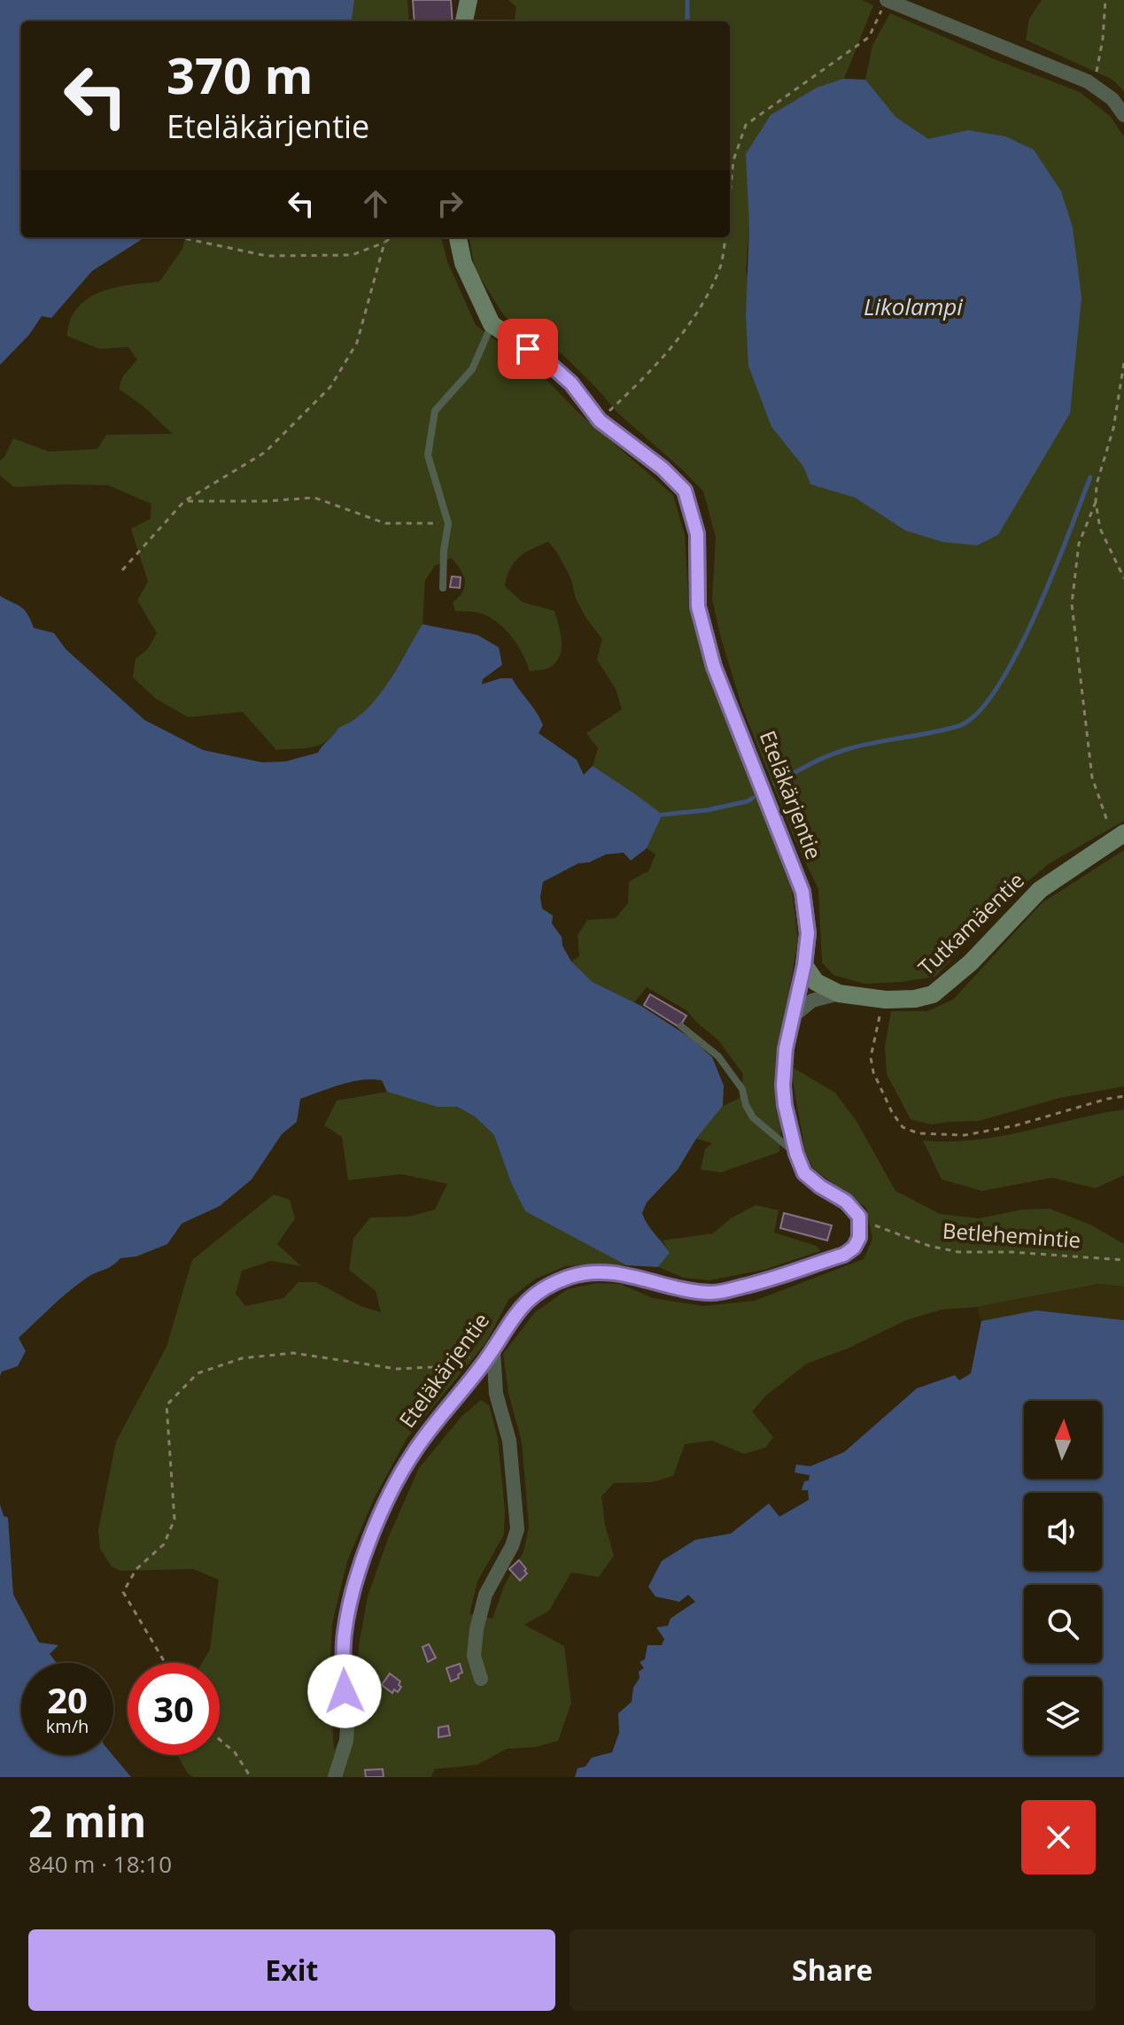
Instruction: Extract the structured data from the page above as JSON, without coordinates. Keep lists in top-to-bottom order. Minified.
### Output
{"streets":{"street":["Eteläkärjentie","Tutkamäentie"],"path":["Betlehemintie"]},"crossings":[["Eteläkärjentie","Tutkamäentie"],["Eteläkärjentie","Betlehemintie"]],"water":["Likolampi"],"north":"top","page":{"turn":["370 m","Eteläkärjentie"],"speed":"20 km/h","limit":"30","heading":["2 min","840 m · 18:10"],"buttons":["Exit","Share"]}}
